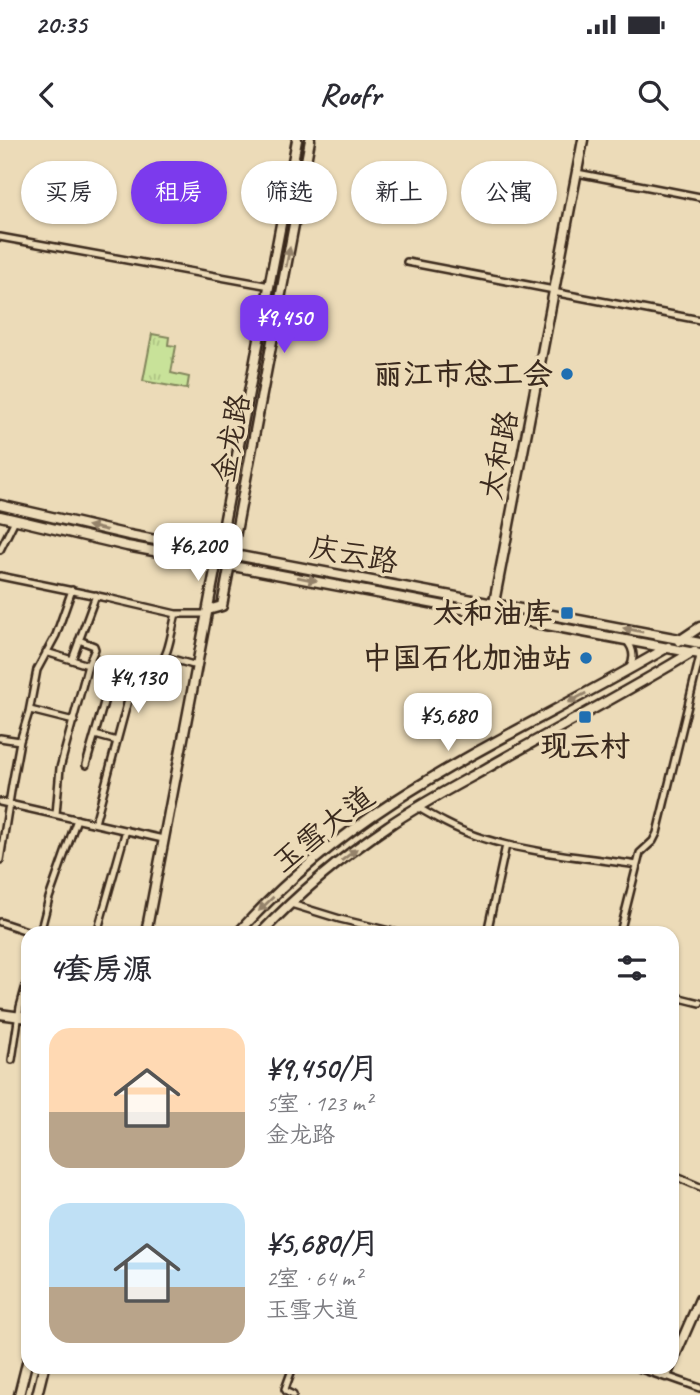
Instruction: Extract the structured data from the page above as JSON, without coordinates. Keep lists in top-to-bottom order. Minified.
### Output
{"streets":{"main road":["金龙路","太和路","庆云路","玉雪大道"]},"crossings":[["金龙路","庆云路"],["太和路","庆云路"],["庆云路","玉雪大道"]],"places":{"other":["丽江市总工会","中国石化加油站"],"transit":["太和油库","现云村"]},"page":{"status":"20:35","header":"Roofr","chip":["买房","租房","筛选","新上","公寓"],"price":["¥9,450","¥6,200","¥4,130","¥5,680"],"heading":"4套房源","list":[{"name":"¥9,450/月","note":"5室 · 123 m² · 金龙路"},{"name":"¥5,680/月","note":"2室 · 64 m² · 玉雪大道"}]}}
